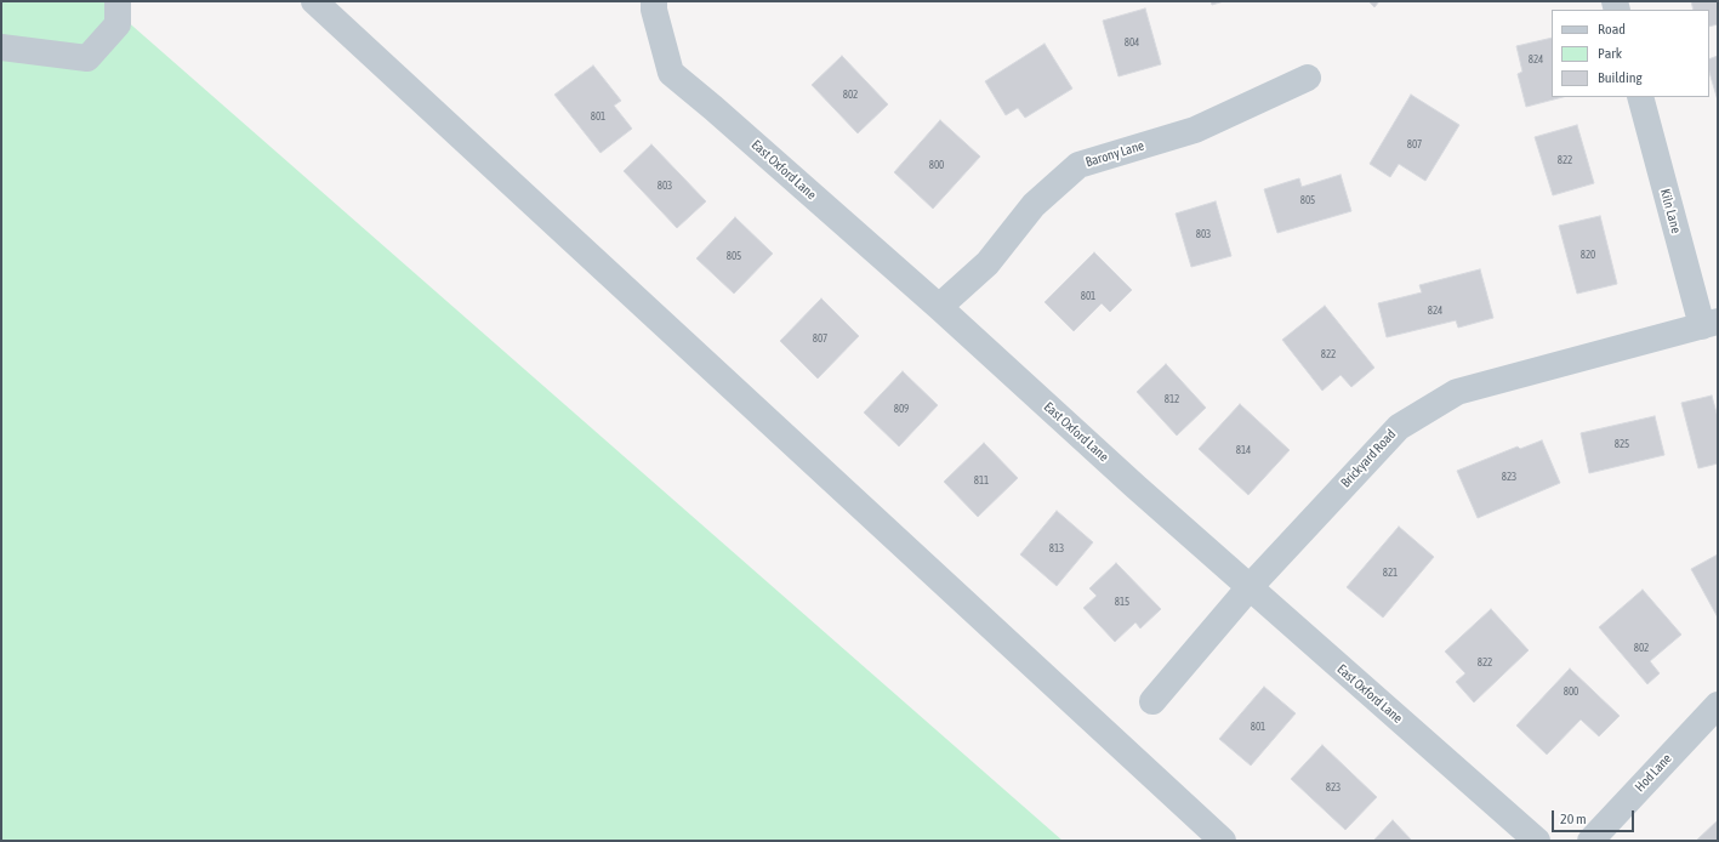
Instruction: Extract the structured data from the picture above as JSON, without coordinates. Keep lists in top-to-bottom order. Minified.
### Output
{"streets":{"street":["Barony Lane","East Oxford Lane","Kiln Lane","Brickyard Road","Hod Lane"]},"crossings":[["Barony Lane","East Oxford Lane"],["East Oxford Lane","Brickyard Road"],["Kiln Lane","Brickyard Road"]],"house_numbers":["804","824","802","801","807","822","800","803","805","803","820","805","801","824","807","822","812","809","825","814","823","811","813","821","815","802","822","800","801","823"],"legend":["Road","Park","Building"],"scale_bar":"20 m"}
